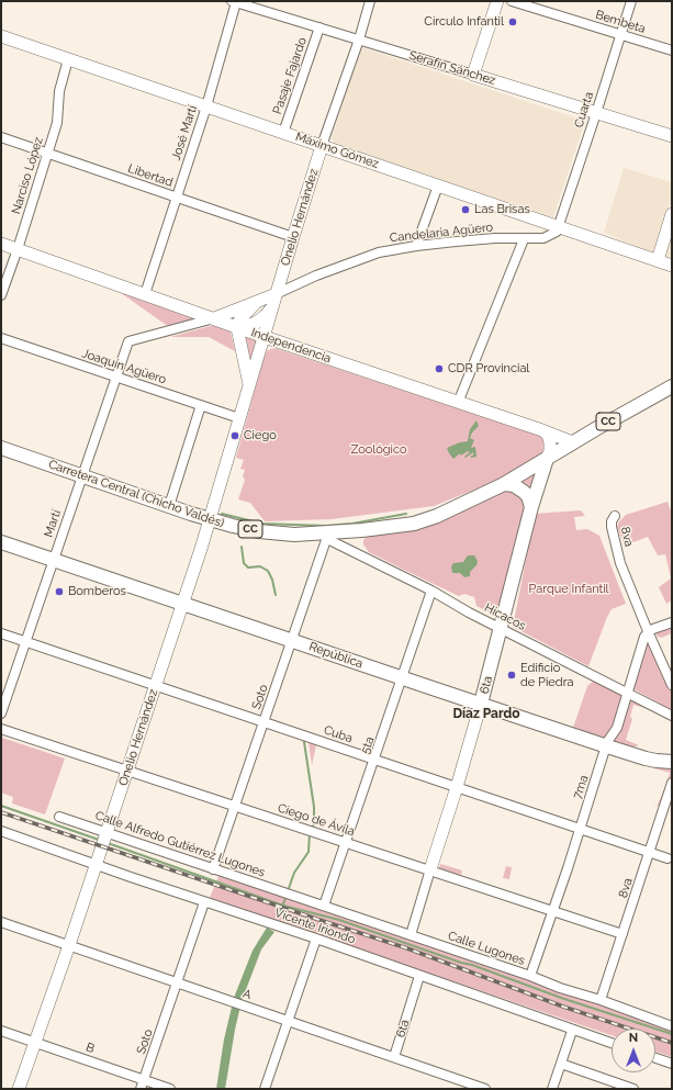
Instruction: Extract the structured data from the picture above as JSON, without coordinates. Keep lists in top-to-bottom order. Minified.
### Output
{"streets":{"main road":["CC","Carretera Central (Chicho Valdés)","República","6ta"],"street":["Bembeta","Serafín Sánchez","Pasaje Fajardo","Cuarta","José Martí","Máximo Gómez","Narciso López","Libertad","Onelio Hernández","Candelaria Agüero","Independencia","Joaquín Agüero","Martí","8va","Hicacos","Soto","Cuba","5ta","7ma","Ciego de Ávila","Calle Alfredo Gutiérrez Lugones","Vicente Iriondo","Calle Lugones","A","B"]},"crossings":[["Bembeta","Cuarta"],["Serafín Sánchez","Pasaje Fajardo"],["Serafín Sánchez","Cuarta"],["Serafín Sánchez","José Martí"],["Serafín Sánchez","Onelio Hernández"],["Pasaje Fajardo","Máximo Gómez"],["Cuarta","Máximo Gómez"],["Cuarta","Candelaria Agüero"],["José Martí","Máximo Gómez"],["José Martí","Libertad"],["José Martí","Independencia"],["Máximo Gómez","Narciso López"],["Máximo Gómez","Onelio Hernández"],["Máximo Gómez","Candelaria Agüero"],["Narciso López","Libertad"],["Narciso López","Independencia"],["Libertad","Onelio Hernández"],["Onelio Hernández","Candelaria Agüero"],["Onelio Hernández","Independencia"],["Onelio Hernández","Joaquín Agüero"],["Onelio Hernández","Carretera Central (Chicho Valdés)"],["Onelio Hernández","República"],["Onelio Hernández","Cuba"],["Onelio Hernández","Ciego de Ávila"],["Onelio Hernández","Calle Alfredo Gutiérrez Lugones"],["Onelio Hernández","Vicente Iriondo"],["Onelio Hernández","A"],["Onelio Hernández","B"],["Independencia","CC"],["Independencia","Martí"],["Joaquín Agüero","Martí"],["CC","Carretera Central (Chicho Valdés)"],["CC","6ta"],["Carretera Central (Chicho Valdés)","Martí"],["Carretera Central (Chicho Valdés)","Hicacos"],["Carretera Central (Chicho Valdés)","6ta"],["Carretera Central (Chicho Valdés)","Soto"],["Martí","República"],["Martí","Cuba"],["8va","Cuba"],["8va","7ma"],["8va","Ciego de Ávila"],["8va","Calle Lugones"],["Hicacos","6ta"],["Hicacos","Soto"],["Hicacos","5ta"],["Hicacos","7ma"],["República","6ta"],["República","Soto"],["República","5ta"],["República","7ma"],["6ta","Cuba"],["6ta","Ciego de Ávila"],["6ta","Vicente Iriondo"],["6ta","Calle Lugones"],["6ta","A"],["Soto","Cuba"],["Soto","Ciego de Ávila"],["Soto","Calle Alfredo Gutiérrez Lugones"],["Soto","Vicente Iriondo"],["Soto","A"],["Soto","B"],["Cuba","5ta"],["Cuba","7ma"],["5ta","Ciego de Ávila"],["5ta","Calle Lugones"],["7ma","Ciego de Ávila"],["7ma","Calle Lugones"],["Calle Alfredo Gutiérrez Lugones","Calle Lugones"]],"districts":["Díaz Pardo"],"parks":["Zoológico","Parque Infantil"],"places":["Círculo Infantil","Las Brisas","CDR Provincial","Ciego","Bomberos","Edificio de Piedra"],"north":"top"}
